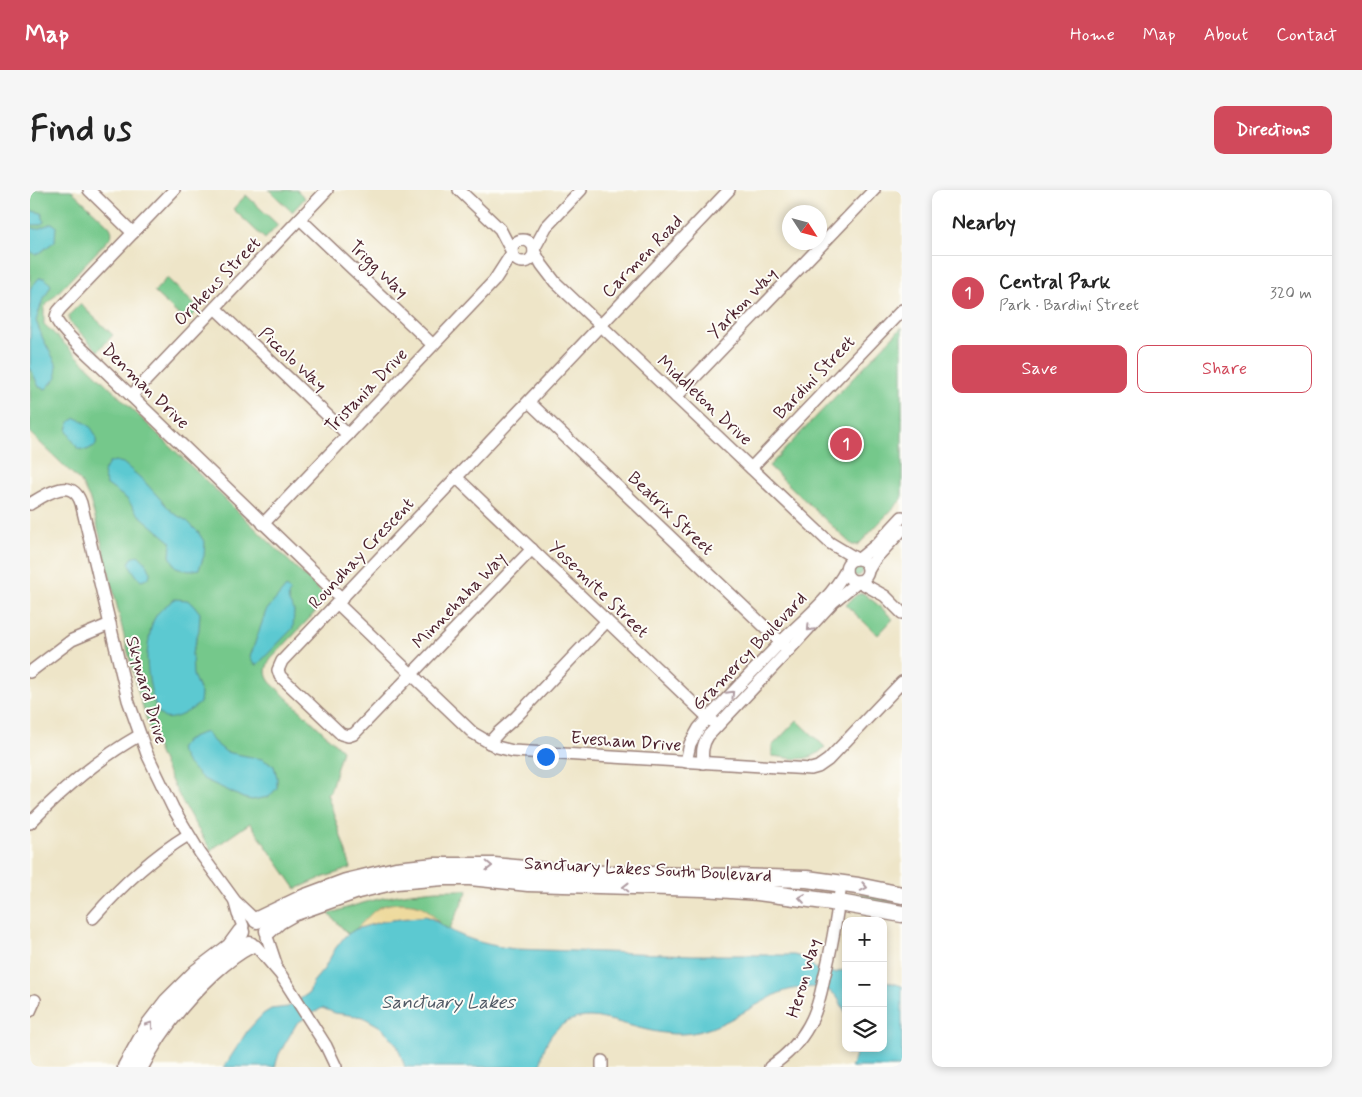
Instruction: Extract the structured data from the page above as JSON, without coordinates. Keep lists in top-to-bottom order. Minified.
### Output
{"streets":{"street":["Carmen Road","Trigg Way","Orpheus Street","Yarkon Way","Piccolo Way","Bardini Street","Denman Drive","Tristania Drive","Middleton Drive","Beatrix Street","Roundhay Crescent","Yosemite Street","Minnehaha Way","Gramercy Boulevard","Skyward Drive","Evesham Drive","Sanctuary Lakes South Boulevard","Heron Way"]},"crossings":[["Carmen Road","Middleton Drive"],["Carmen Road","Roundhay Crescent"],["Trigg Way","Orpheus Street"],["Trigg Way","Tristania Drive"],["Orpheus Street","Piccolo Way"],["Orpheus Street","Denman Drive"],["Yarkon Way","Middleton Drive"],["Piccolo Way","Tristania Drive"],["Bardini Street","Middleton Drive"],["Denman Drive","Tristania Drive"],["Denman Drive","Roundhay Crescent"],["Denman Drive","Evesham Drive"],["Tristania Drive","Middleton Drive"],["Middleton Drive","Roundhay Crescent"],["Middleton Drive","Gramercy Boulevard"],["Beatrix Street","Roundhay Crescent"],["Beatrix Street","Gramercy Boulevard"],["Roundhay Crescent","Yosemite Street"],["Roundhay Crescent","Minnehaha Way"],["Roundhay Crescent","Evesham Drive"],["Yosemite Street","Minnehaha Way"],["Yosemite Street","Gramercy Boulevard"],["Minnehaha Way","Evesham Drive"],["Gramercy Boulevard","Evesham Drive"],["Skyward Drive","Sanctuary Lakes South Boulevard"],["Sanctuary Lakes South Boulevard","Heron Way"]],"water":["Sanctuary Lakes"],"north":"bottom right","page":{"header":"Map","nav":["Home","Map","About","Contact"],"buttons":["Directions",["Save","Share"]],"title":"Find us","heading":"Nearby","list":[{"mark":"1","name":"Central Park","note":"Park · Bardini Street","value":"320 m"}],"pins":"1","map_buttons":["+","−"]}}
